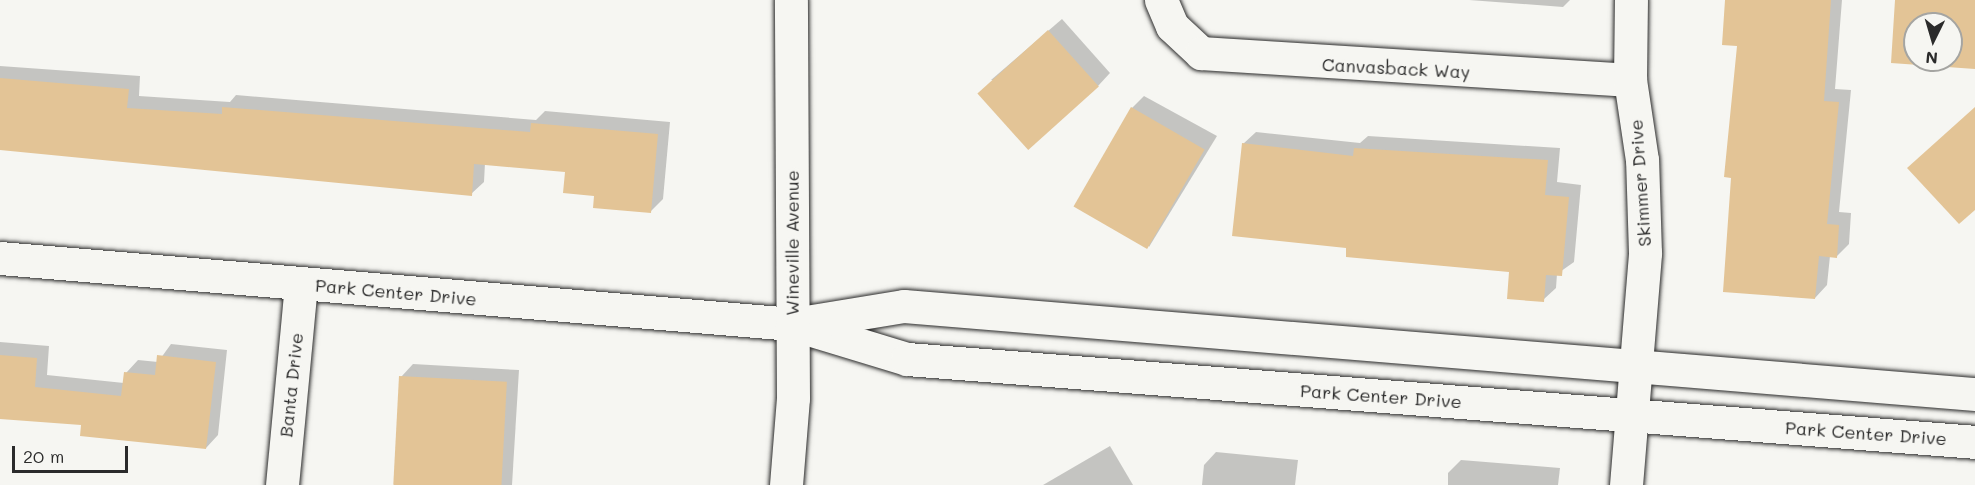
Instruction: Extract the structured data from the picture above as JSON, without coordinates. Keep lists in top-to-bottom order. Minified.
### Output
{"streets":{"street":["Canvasback Way","Skimmer Drive","Wineville Avenue","Park Center Drive","Banta Drive"]},"crossings":[["Canvasback Way","Skimmer Drive"],["Skimmer Drive","Park Center Drive"],["Wineville Avenue","Park Center Drive"],["Park Center Drive","Banta Drive"]],"scale_bar":"20 m","north":"bottom"}
